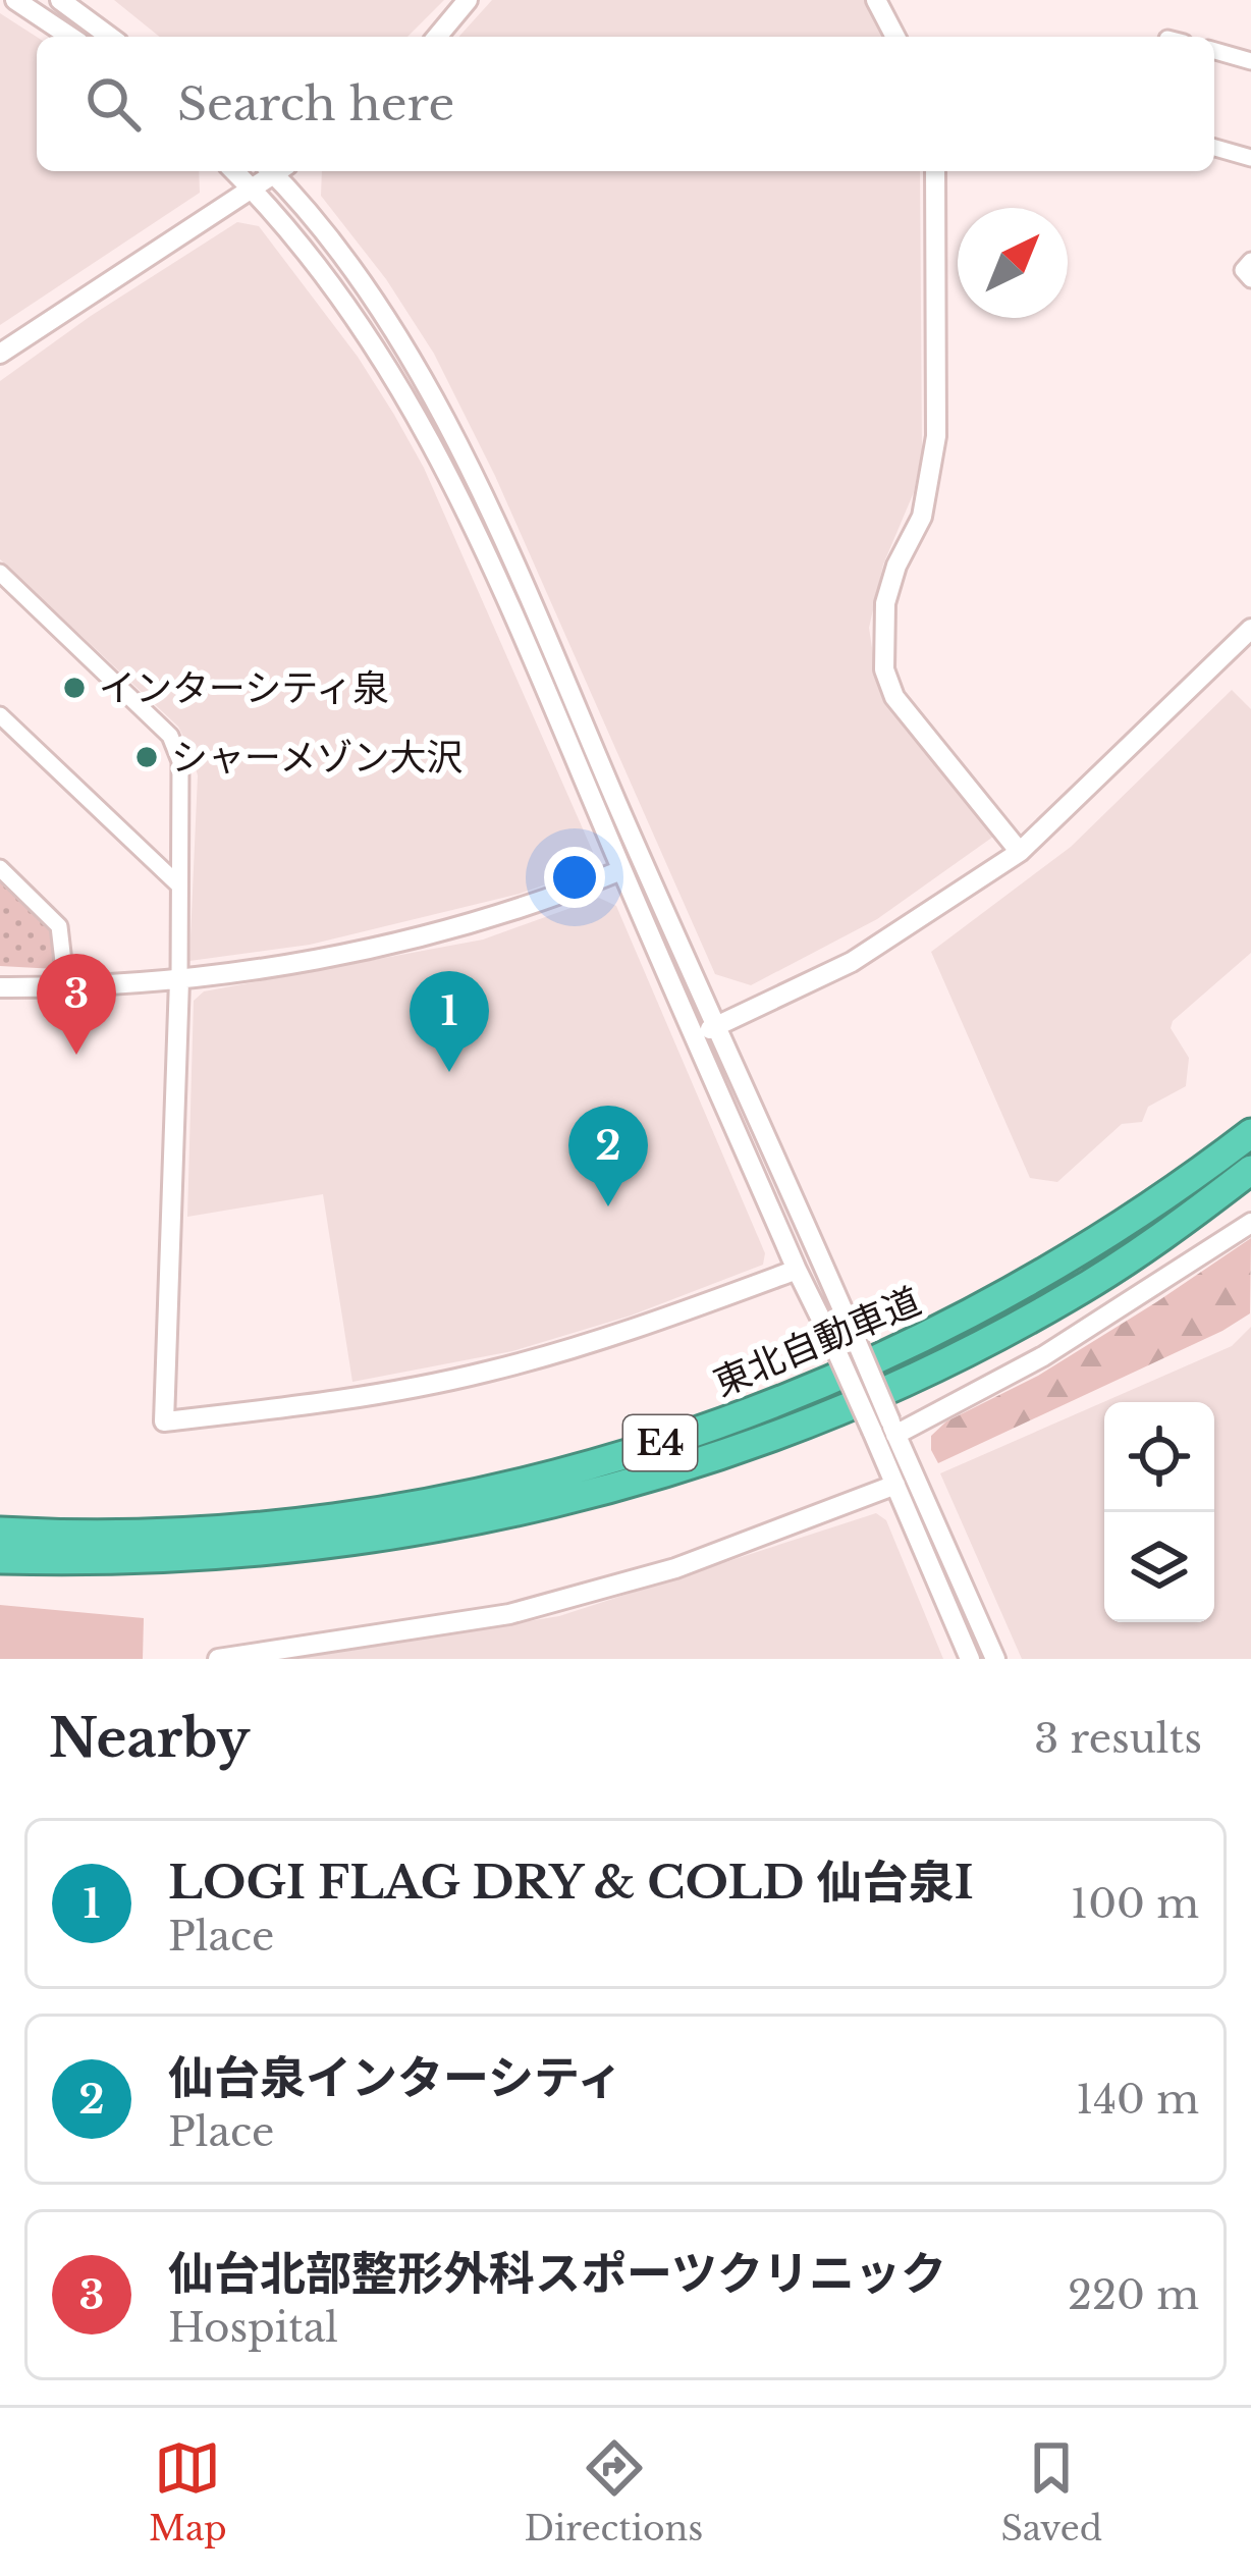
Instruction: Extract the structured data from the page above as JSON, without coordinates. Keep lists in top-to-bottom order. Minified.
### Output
{"streets":{"highway":["東北自動車道","E4"]},"places":["インターシティ泉","シャーメゾン大沢"],"north":"top right","page":{"search":"Search here","pins":["3","1","2"],"heading":["Nearby","3 results"],"list":[{"mark":"1","name":"LOGI FLAG DRY & COLD 仙台泉I","note":"Place","value":"100 m"},{"mark":"2","name":"仙台泉インターシティ","note":"Place","value":"140 m"},{"mark":"3","name":"仙台北部整形外科スポーツクリニック","note":"Hospital","value":"220 m"}],"nav":["Map","Directions","Saved"]}}
